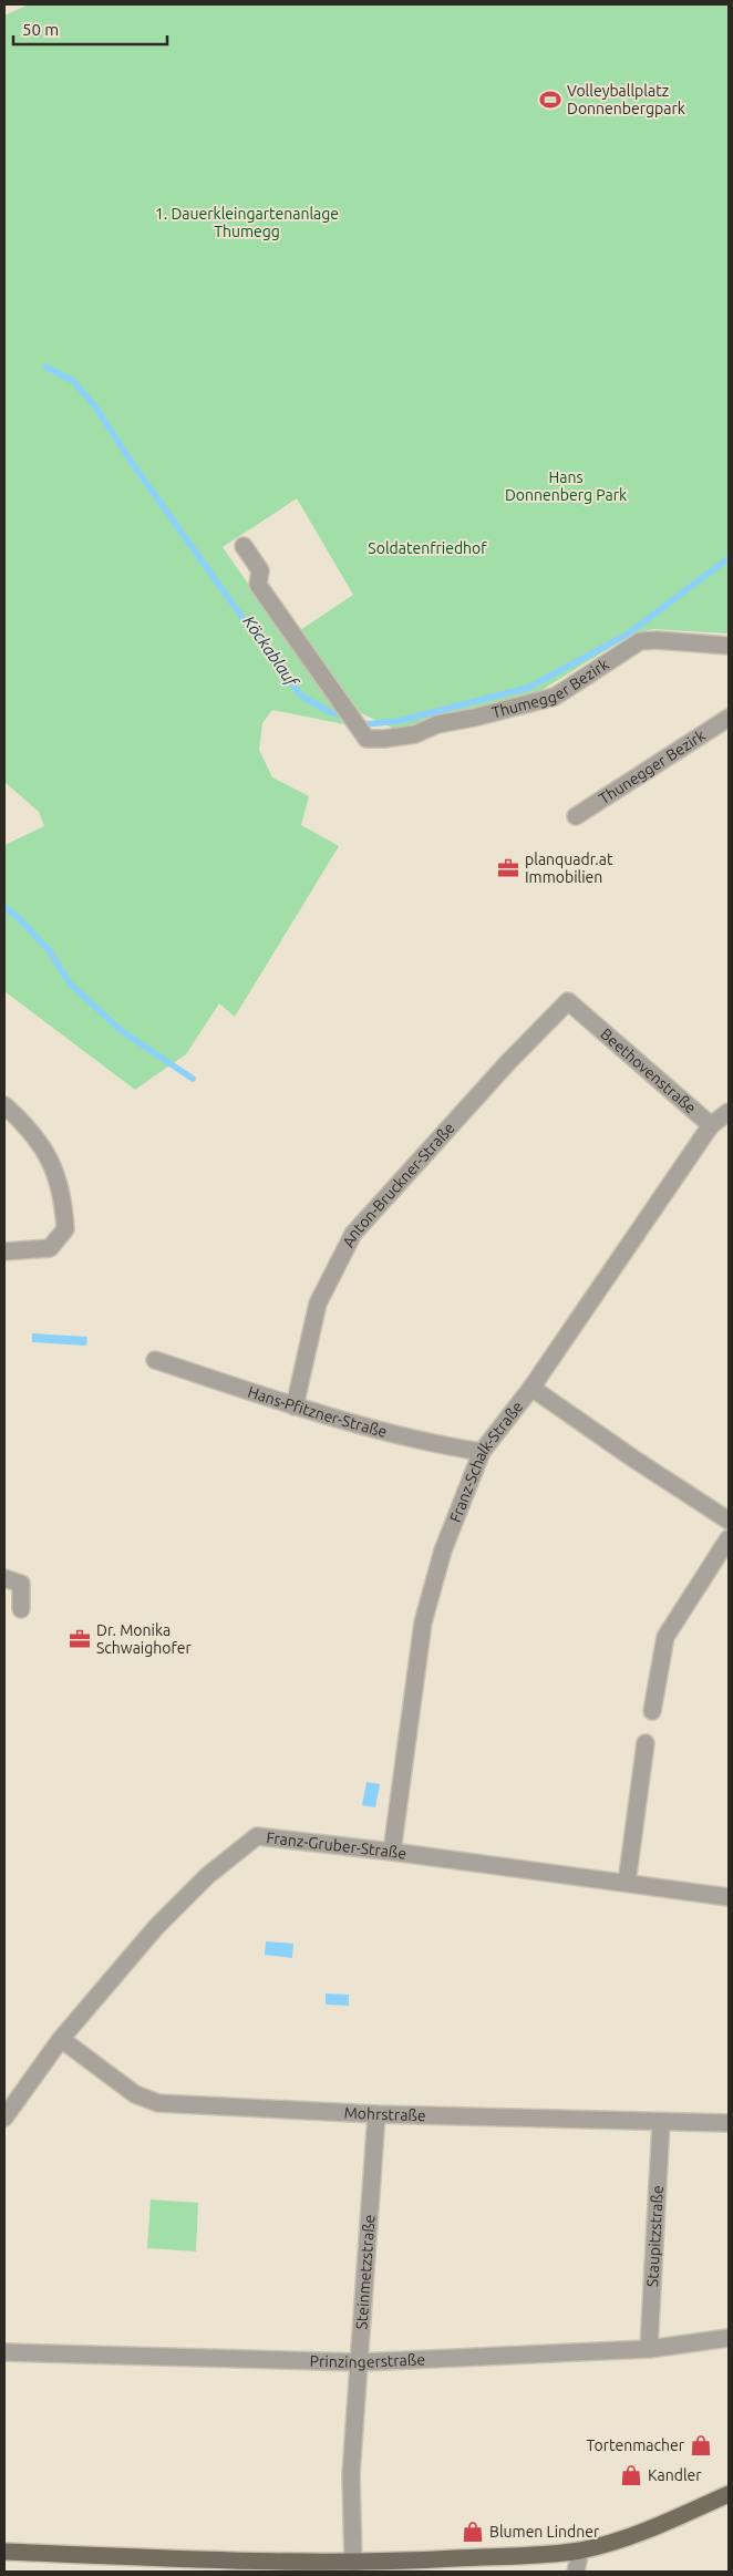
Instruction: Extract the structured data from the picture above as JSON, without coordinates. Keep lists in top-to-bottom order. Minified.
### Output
{"streets":{"street":["Thumegger Bezirk","Thunegger Bezirk","Beethovenstraße","Anton-Bruckner-Straße","Hans-Pfitzner-Straße","Franz-Schalk-Straße","Franz-Gruber-Straße","Mohrstraße","Staupitzstraße","Steinmetzstraße","Prinzingerstraße"]},"crossings":[["Beethovenstraße","Anton-Bruckner-Straße"],["Beethovenstraße","Franz-Schalk-Straße"],["Anton-Bruckner-Straße","Hans-Pfitzner-Straße"],["Hans-Pfitzner-Straße","Franz-Schalk-Straße"],["Franz-Schalk-Straße","Franz-Gruber-Straße"],["Franz-Gruber-Straße","Mohrstraße"],["Mohrstraße","Staupitzstraße"],["Mohrstraße","Steinmetzstraße"],["Staupitzstraße","Prinzingerstraße"],["Steinmetzstraße","Prinzingerstraße"]],"water":["Köckablauf"],"parks":["1. Dauerkleingartenanlage Thumegg","Hans Donnenberg Park","Soldatenfriedhof"],"places":{"sports":["Volleyballplatz Donnenbergpark"],"office":["planquadr.at Immobilien","Dr. Monika Schwaighofer"],"shop":["Tortenmacher","Kandler","Blumen Lindner"]},"scale_bar":"50 m"}
